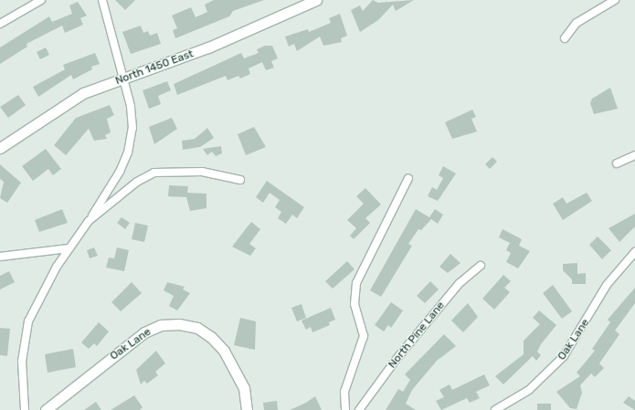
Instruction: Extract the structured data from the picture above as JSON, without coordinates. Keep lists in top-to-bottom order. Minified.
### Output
{"streets":{"street":["North 1450 East","North Pine Lane","Oak Lane"]}}
